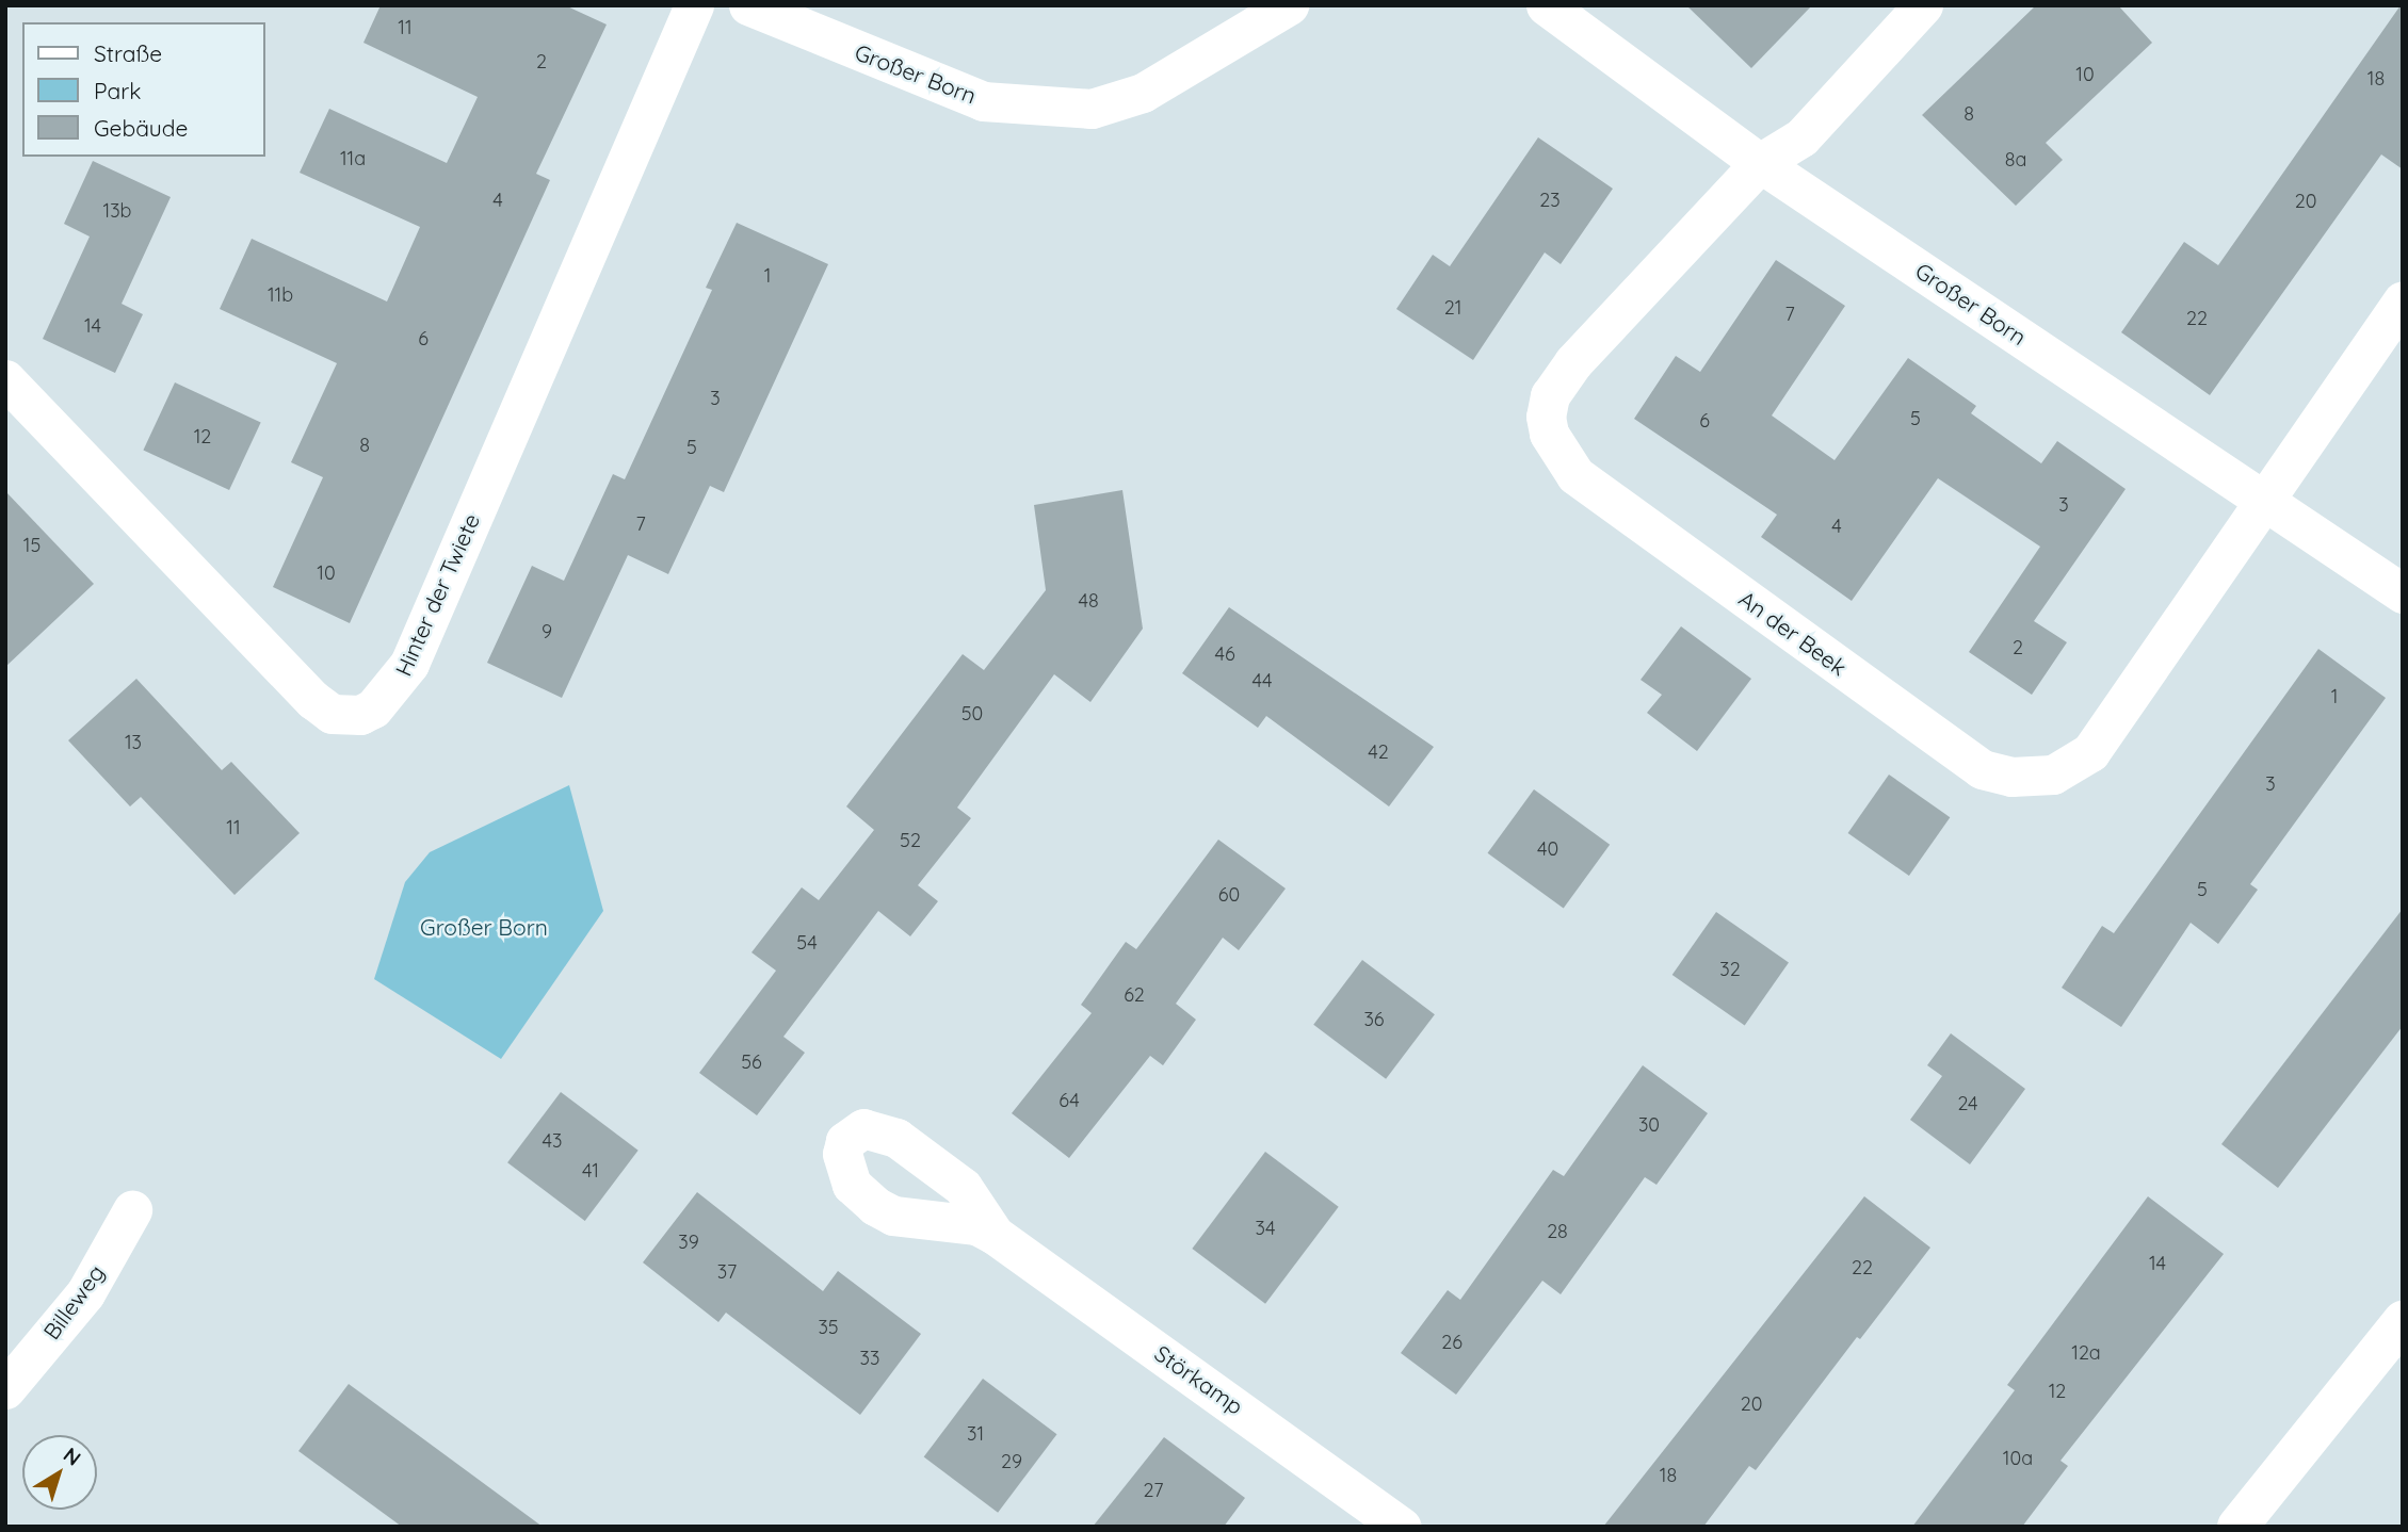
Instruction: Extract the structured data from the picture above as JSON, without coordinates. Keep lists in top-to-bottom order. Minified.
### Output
{"streets":{"street":["Großer Born","Hinter der Twiete","An der Beek","Billeweg","Störkamp"]},"crossings":[["Großer Born","An der Beek"]],"parks":["Großer Born"],"house_numbers":["11","2","10","18","8","11a","8a","4","23","20","13b","1","11b","21","7","22","14","6","3","5","6","12","8","5","3","7","4","15","10","48","9","2","46","44","1","50","13","42","3","11","52","40","5","60","54","32","62","36","56","64","24","30","43","41","34","28","39","14","22","37","35","26","12a","33","12","20","31","10a","29","18","27"],"legend":["Straße","Park","Gebäude"],"north":"top right"}
